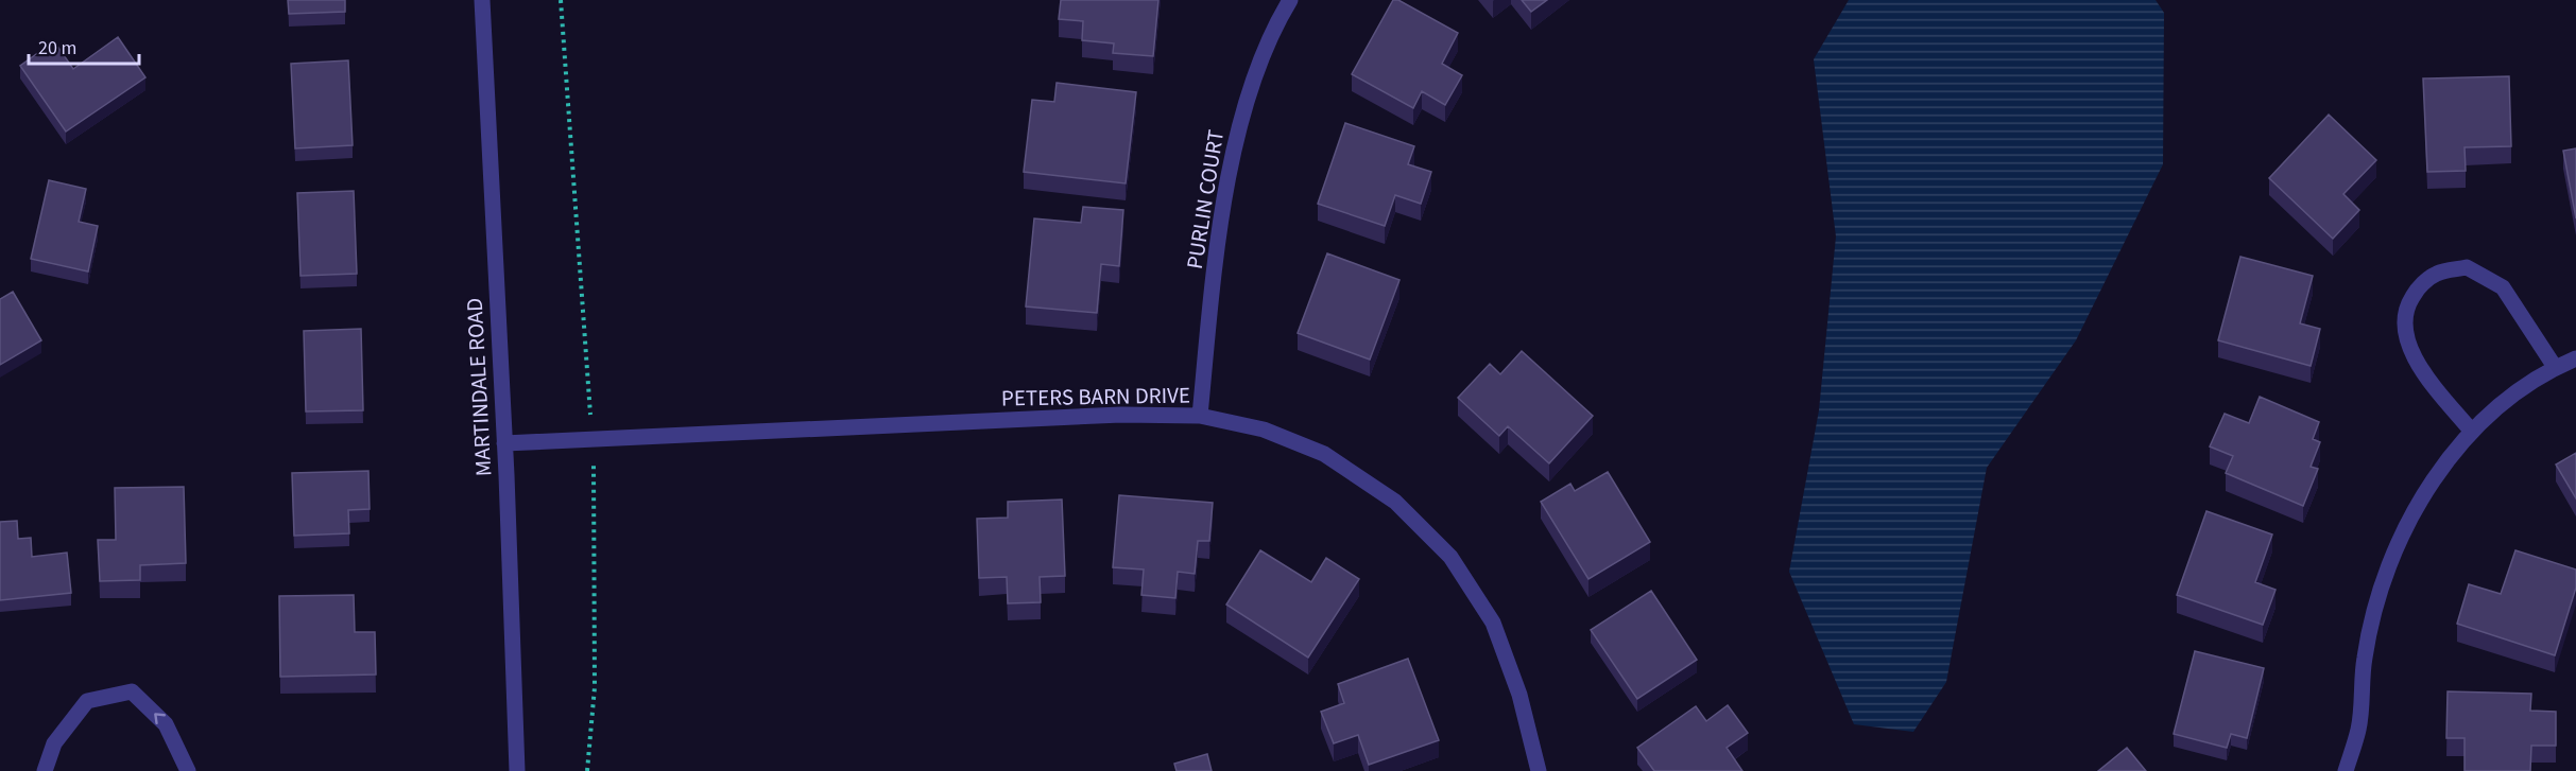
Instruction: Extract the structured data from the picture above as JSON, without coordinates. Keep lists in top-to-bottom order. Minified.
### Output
{"streets":{"street":["PURLIN COURT","MARTINDALE ROAD","PETERS BARN DRIVE"]},"crossings":[["PURLIN COURT","PETERS BARN DRIVE"],["MARTINDALE ROAD","PETERS BARN DRIVE"]],"scale_bar":"20 m"}
